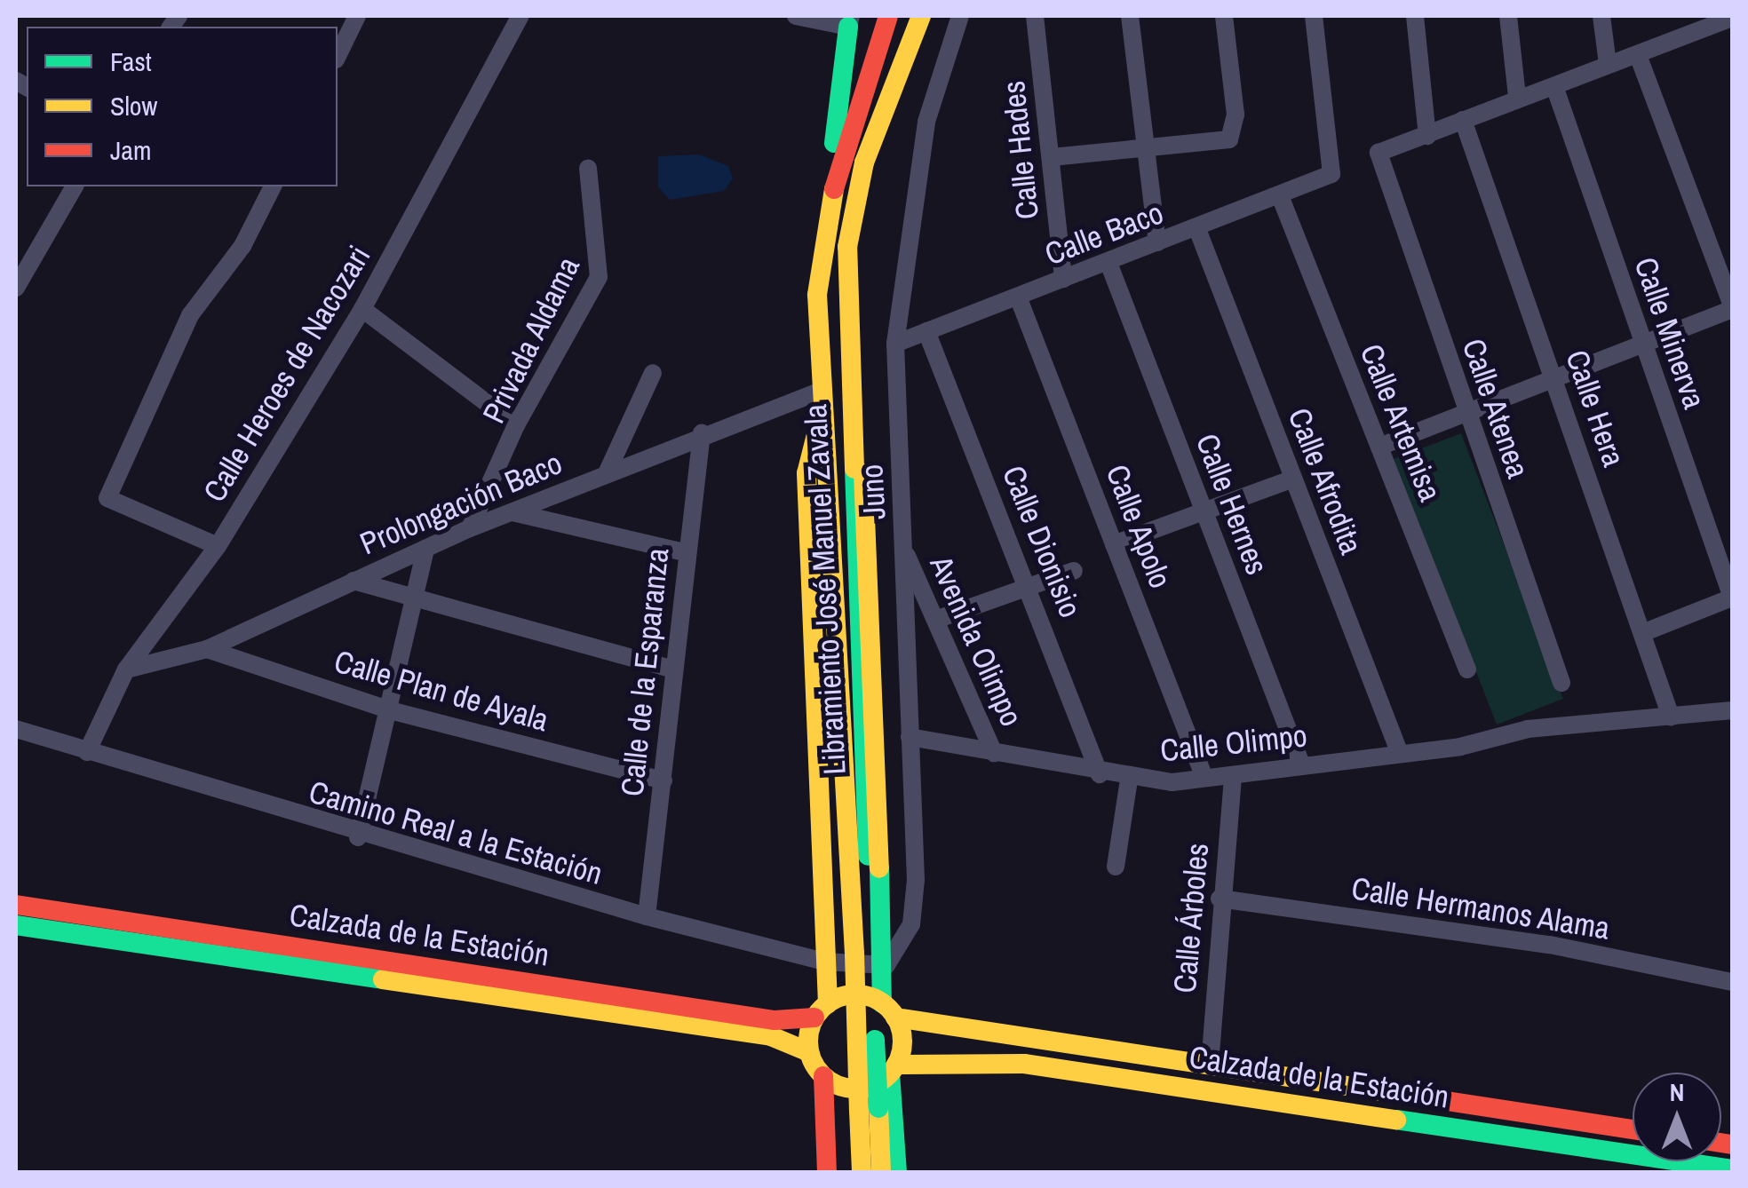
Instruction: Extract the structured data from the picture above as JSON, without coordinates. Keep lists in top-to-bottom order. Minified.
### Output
{"streets":{"main road":["Libramiento José Manuel Zavala","Calzada de la Estación"],"street":["Calle Hades","Calle Baco","Calle Minerva","Privada Aldama","Calle Heroes de Nacozari","Calle Atenea","Calle Hera","Calle Artemisa","Calle Afrodita","Juno","Prolongación Baco","Calle Hernes","Calle Apolo","Calle Dionisio","Avenida Olimpo","Calle de la Esparanza","Calle Plan de Ayala","Calle Olimpo","Camino Real a la Estación","Calle Hermanos Alama","Calle Árboles"]},"crossings":[["Calle Hades","Calle Baco"],["Calle Baco","Calle Artemisa"],["Calle Baco","Calle Afrodita"],["Calle Baco","Juno"],["Calle Baco","Calle Hernes"],["Calle Baco","Calle Apolo"],["Calle Baco","Calle Dionisio"],["Privada Aldama","Prolongación Baco"],["Calle Heroes de Nacozari","Prolongación Baco"],["Calle Heroes de Nacozari","Camino Real a la Estación"],["Calle Hera","Calle Olimpo"],["Calle Afrodita","Calle Olimpo"],["Juno","Libramiento José Manuel Zavala"],["Juno","Avenida Olimpo"],["Juno","Calle Olimpo"],["Juno","Camino Real a la Estación"],["Prolongación Baco","Libramiento José Manuel Zavala"],["Prolongación Baco","Calle de la Esparanza"],["Prolongación Baco","Calle Plan de Ayala"],["Calle Hernes","Calle Olimpo"],["Calle Apolo","Calle Olimpo"],["Calle Dionisio","Calle Olimpo"],["Libramiento José Manuel Zavala","Camino Real a la Estación"],["Avenida Olimpo","Calle Olimpo"],["Calle de la Esparanza","Calle Plan de Ayala"],["Calle de la Esparanza","Camino Real a la Estación"],["Calle Olimpo","Calle Árboles"],["Calle Hermanos Alama","Calle Árboles"],["Calle Árboles","Calzada de la Estación"]],"legend":["Fast","Slow","Jam"],"north":"top"}
